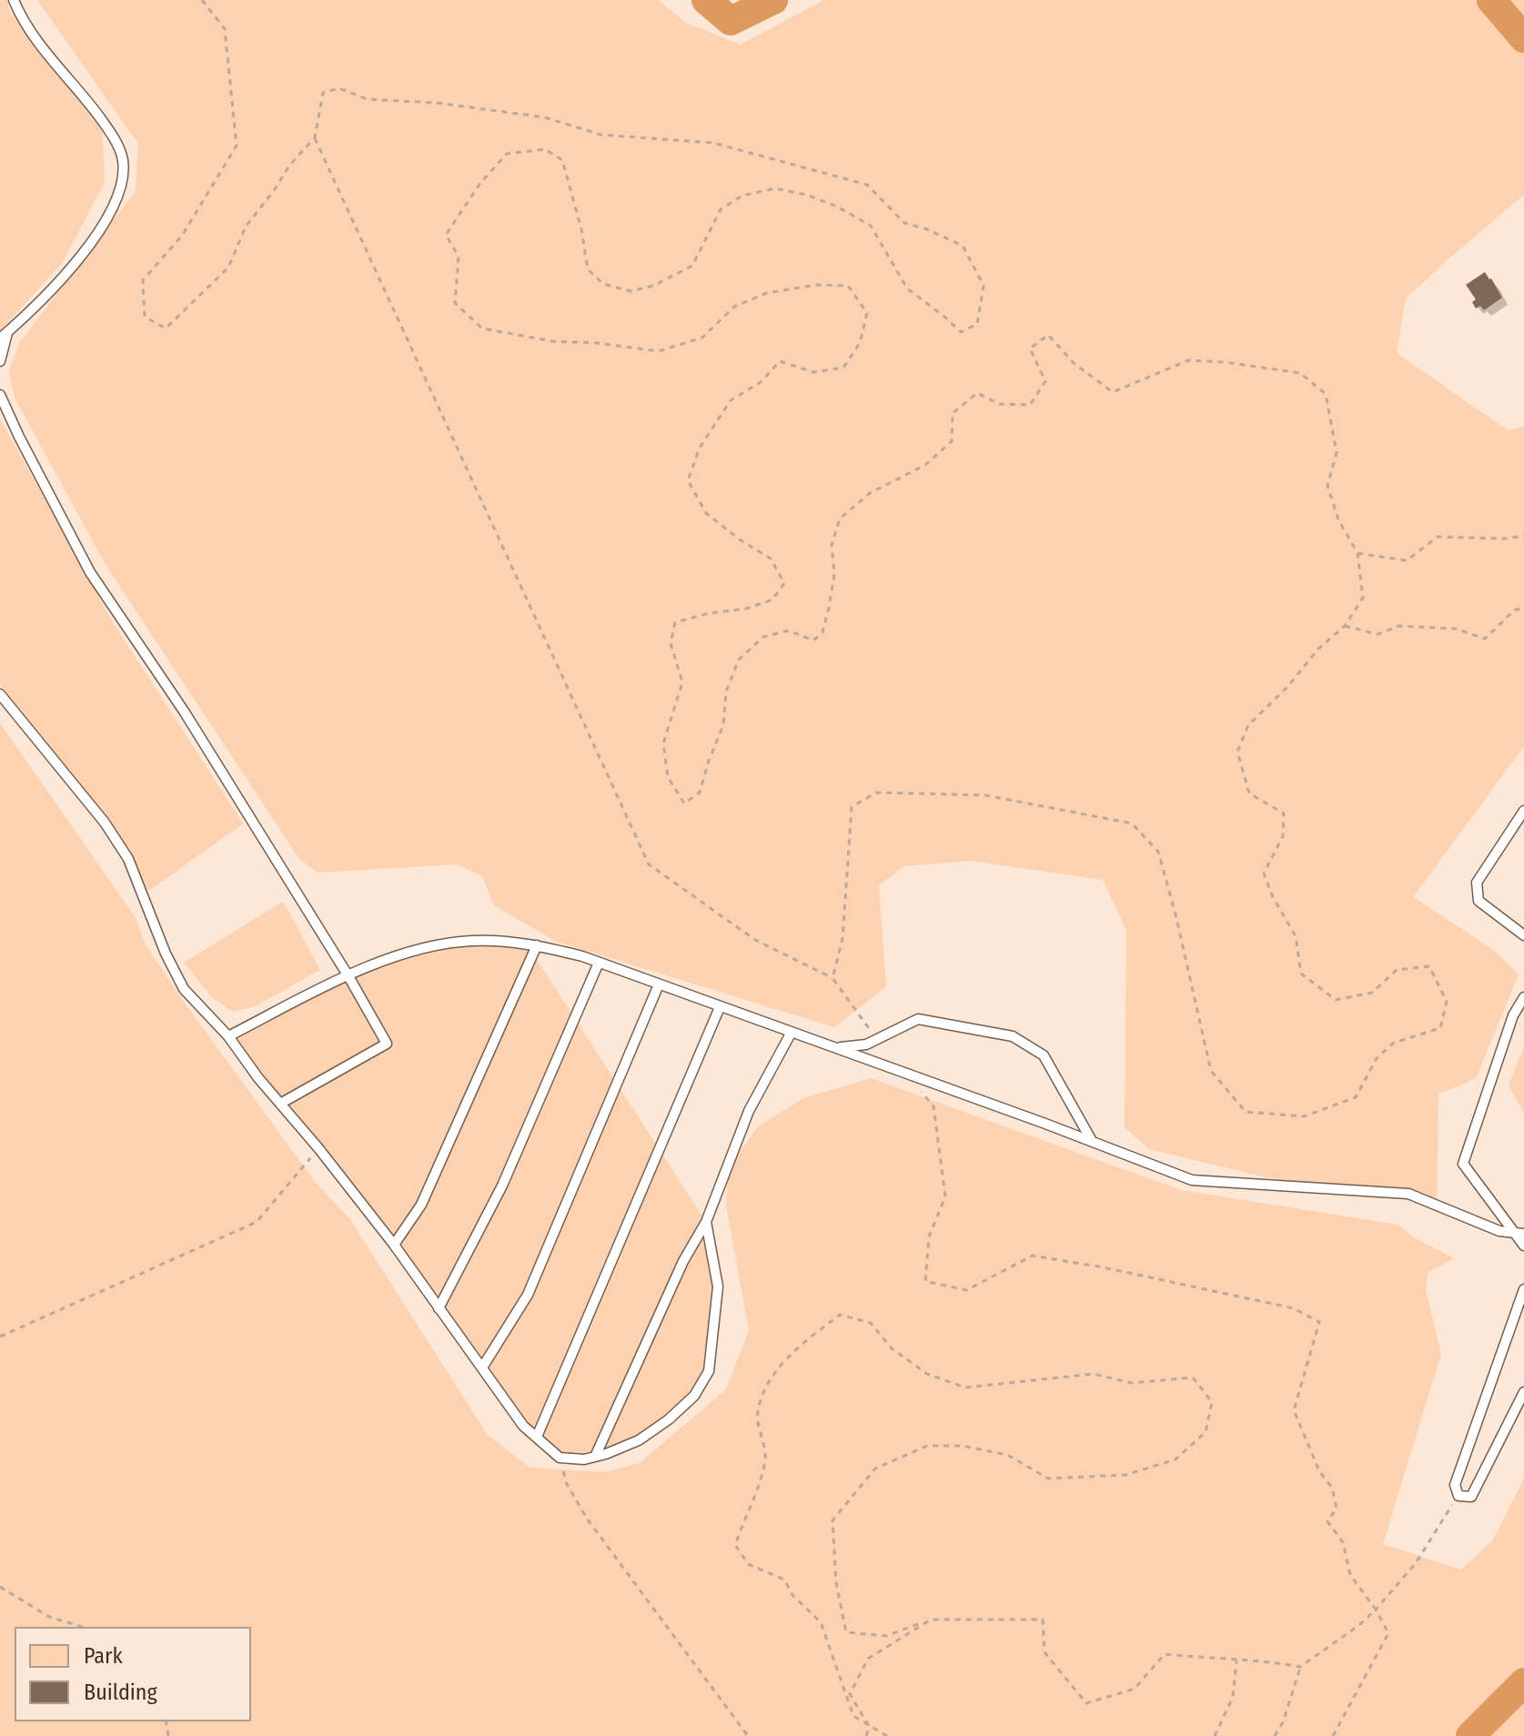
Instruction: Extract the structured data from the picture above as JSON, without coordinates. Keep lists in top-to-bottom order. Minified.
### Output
{"legend":["Park","Building"]}
